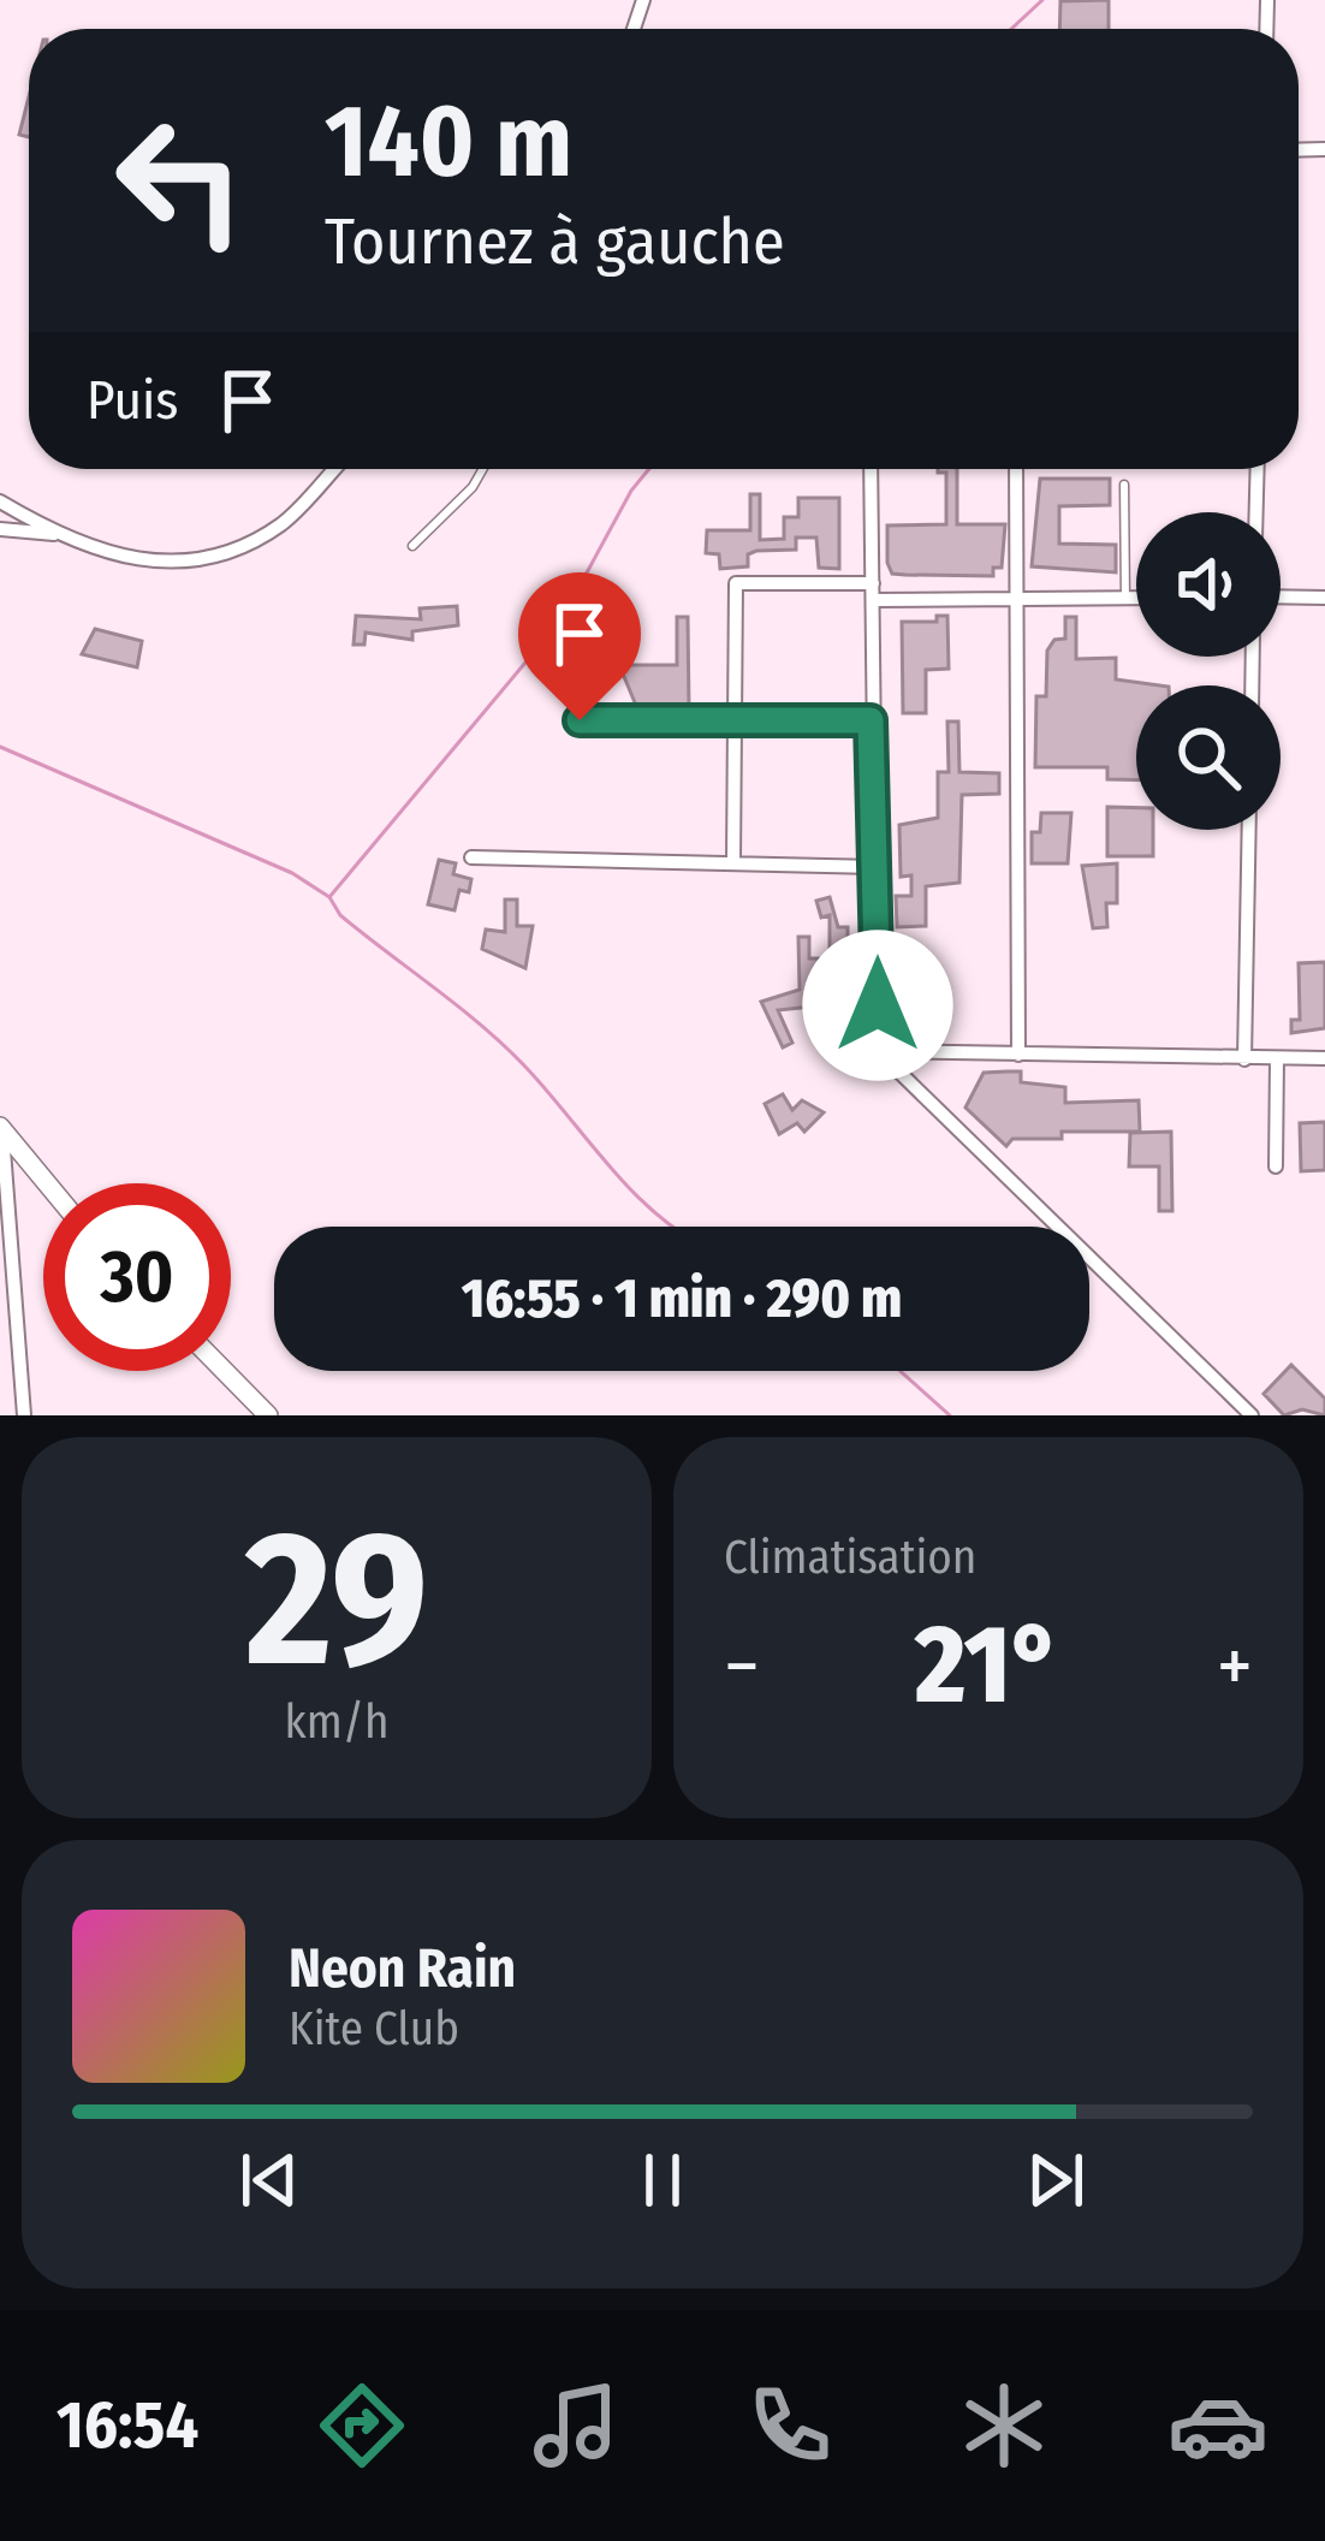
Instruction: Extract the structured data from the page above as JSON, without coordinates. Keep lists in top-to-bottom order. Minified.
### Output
{"page":{"turn":["140 m","Tournez à gauche"],"then":"Puis","limit":"30","trip":"16:55 · 1 min · 290 m","tile":[["29","km/h"],"Climatisation"],"heat":["−","21°","+"],"song":["Neon Rain","Kite Club"],"tabs":"16:54"}}
